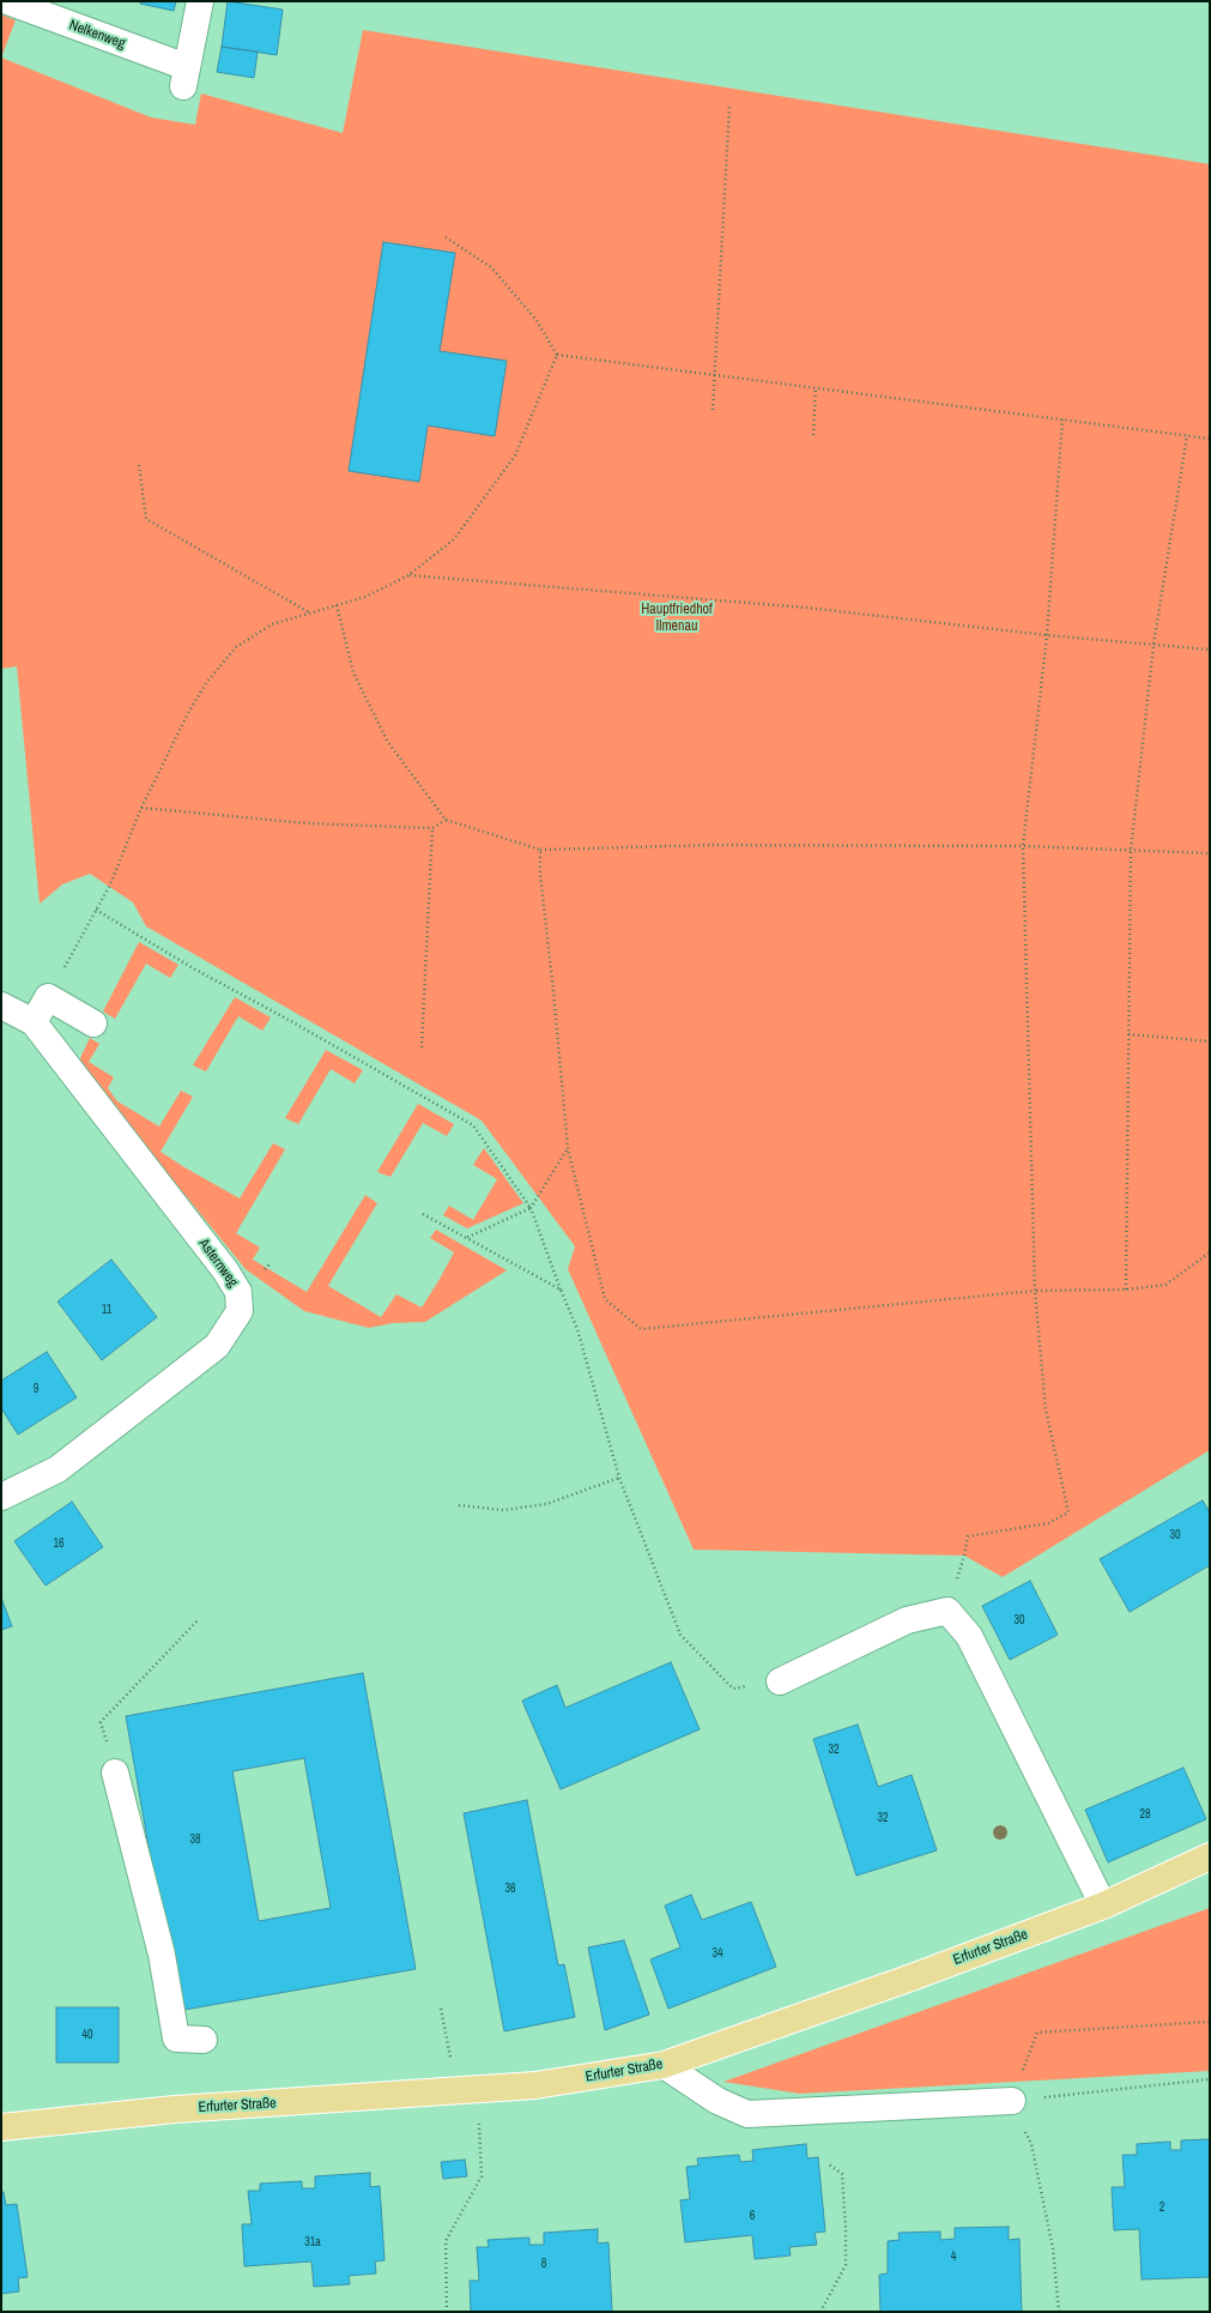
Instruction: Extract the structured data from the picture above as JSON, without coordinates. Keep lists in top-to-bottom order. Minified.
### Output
{"streets":{"main road":["Erfurter Straße"],"street":["Nelkenweg","Asternweg"]},"parks":["Hauptfriedhof Ilmenau"],"house_numbers":["11","9","30","16","30","32","28","32","38","36","34","40","2","6","31a","4","8"]}
